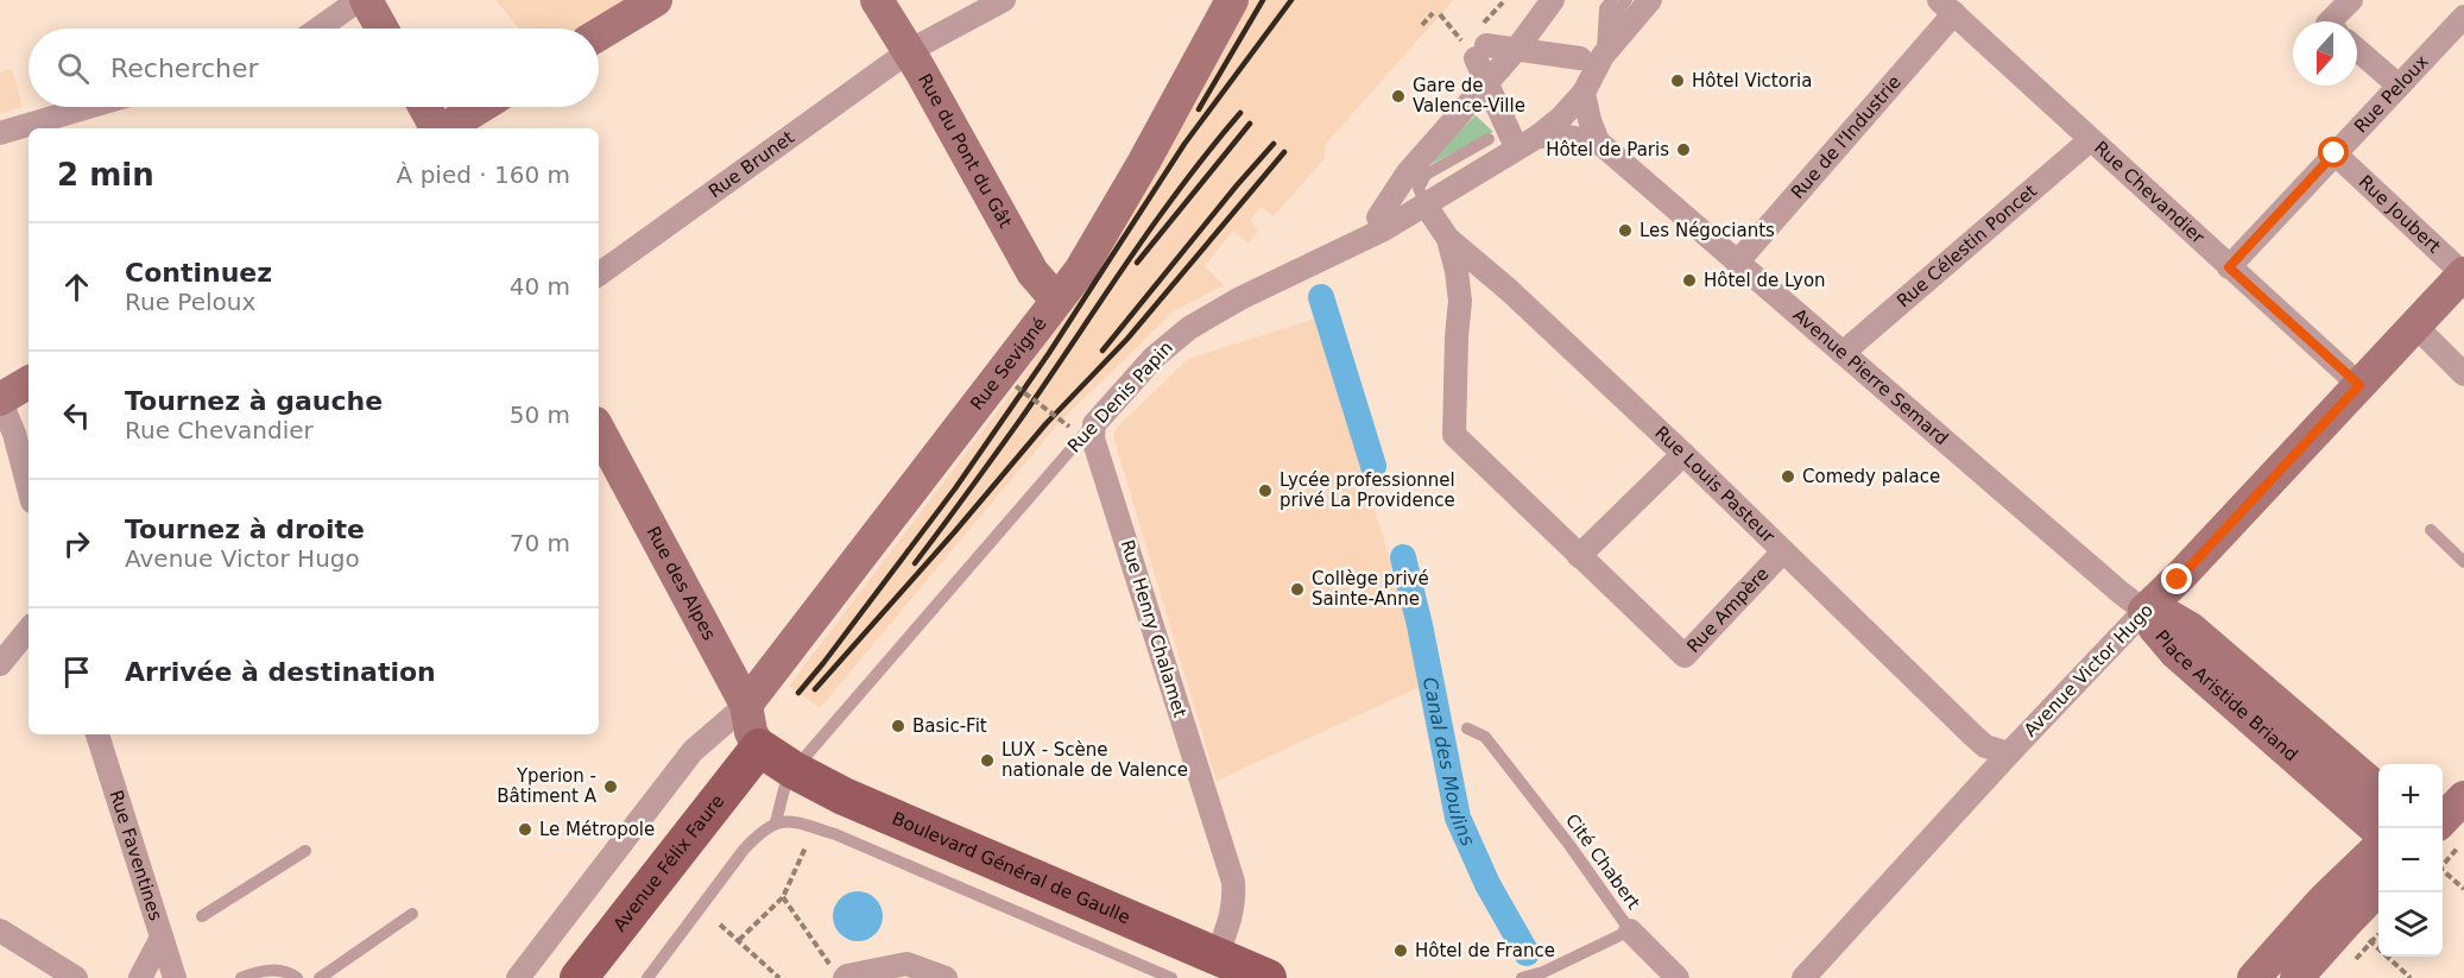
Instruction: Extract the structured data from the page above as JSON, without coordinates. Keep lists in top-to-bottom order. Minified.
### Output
{"streets":{"main road":["Rue du Pont du Gât","Rue Sevigné","Rue des Alpes","Avenue Victor Hugo","Place Aristide Briand","Avenue Félix Faure","Boulevard Général de Gaulle"],"street":["Rue Peloux","Rue de l'Industrie","Rue Brunet","Rue Chevandier","Rue Joubert","Rue Célestin Poncet","Avenue Pierre Semard","Rue Denis Papin","Rue Louis Pasteur","Rue Ampère","Rue Henry Chalamet","Rue Faventines"],"lane":["Cité Chabert"]},"crossings":[["Rue Peloux","Rue Chevandier"],["Rue Peloux","Rue Joubert"],["Rue de l'Industrie","Rue Chevandier"],["Rue de l'Industrie","Avenue Pierre Semard"],["Rue du Pont du Gât","Rue Brunet"],["Rue du Pont du Gât","Rue Sevigné"],["Rue Chevandier","Rue Célestin Poncet"],["Rue Chevandier","Avenue Victor Hugo"],["Rue Joubert","Avenue Victor Hugo"],["Rue Célestin Poncet","Avenue Pierre Semard"],["Rue Sevigné","Rue des Alpes"],["Avenue Pierre Semard","Avenue Victor Hugo"],["Avenue Pierre Semard","Place Aristide Briand"],["Rue Denis Papin","Rue Louis Pasteur"],["Rue Denis Papin","Rue Henry Chalamet"],["Rue Denis Papin","Boulevard Général de Gaulle"],["Rue Louis Pasteur","Rue Ampère"],["Rue Louis Pasteur","Avenue Victor Hugo"],["Rue des Alpes","Avenue Félix Faure"],["Rue des Alpes","Boulevard Général de Gaulle"],["Rue Henry Chalamet","Boulevard Général de Gaulle"],["Avenue Victor Hugo","Place Aristide Briand"],["Avenue Félix Faure","Boulevard Général de Gaulle"]],"water":["Canal des Moulins"],"places":["Hôtel Victoria","Gare de Valence-Ville","Hôtel de Paris","Les Négociants","Hôtel de Lyon","Comedy palace","Lycée professionnel privé La Providence","Collège privé Sainte-Anne","Basic-Fit","LUX - Scène nationale de Valence","Yperion - Bâtiment A","Le Métropole","Hôtel de France"],"north":"bottom","page":{"search":"Rechercher","heading":["2 min","À pied · 160 m"],"list":[["Continuez","Rue Peloux","40 m"],["Tournez à gauche","Rue Chevandier","50 m"],["Tournez à droite","Avenue Victor Hugo","70 m"],"Arrivée à destination"],"map_buttons":["+","−"]}}
